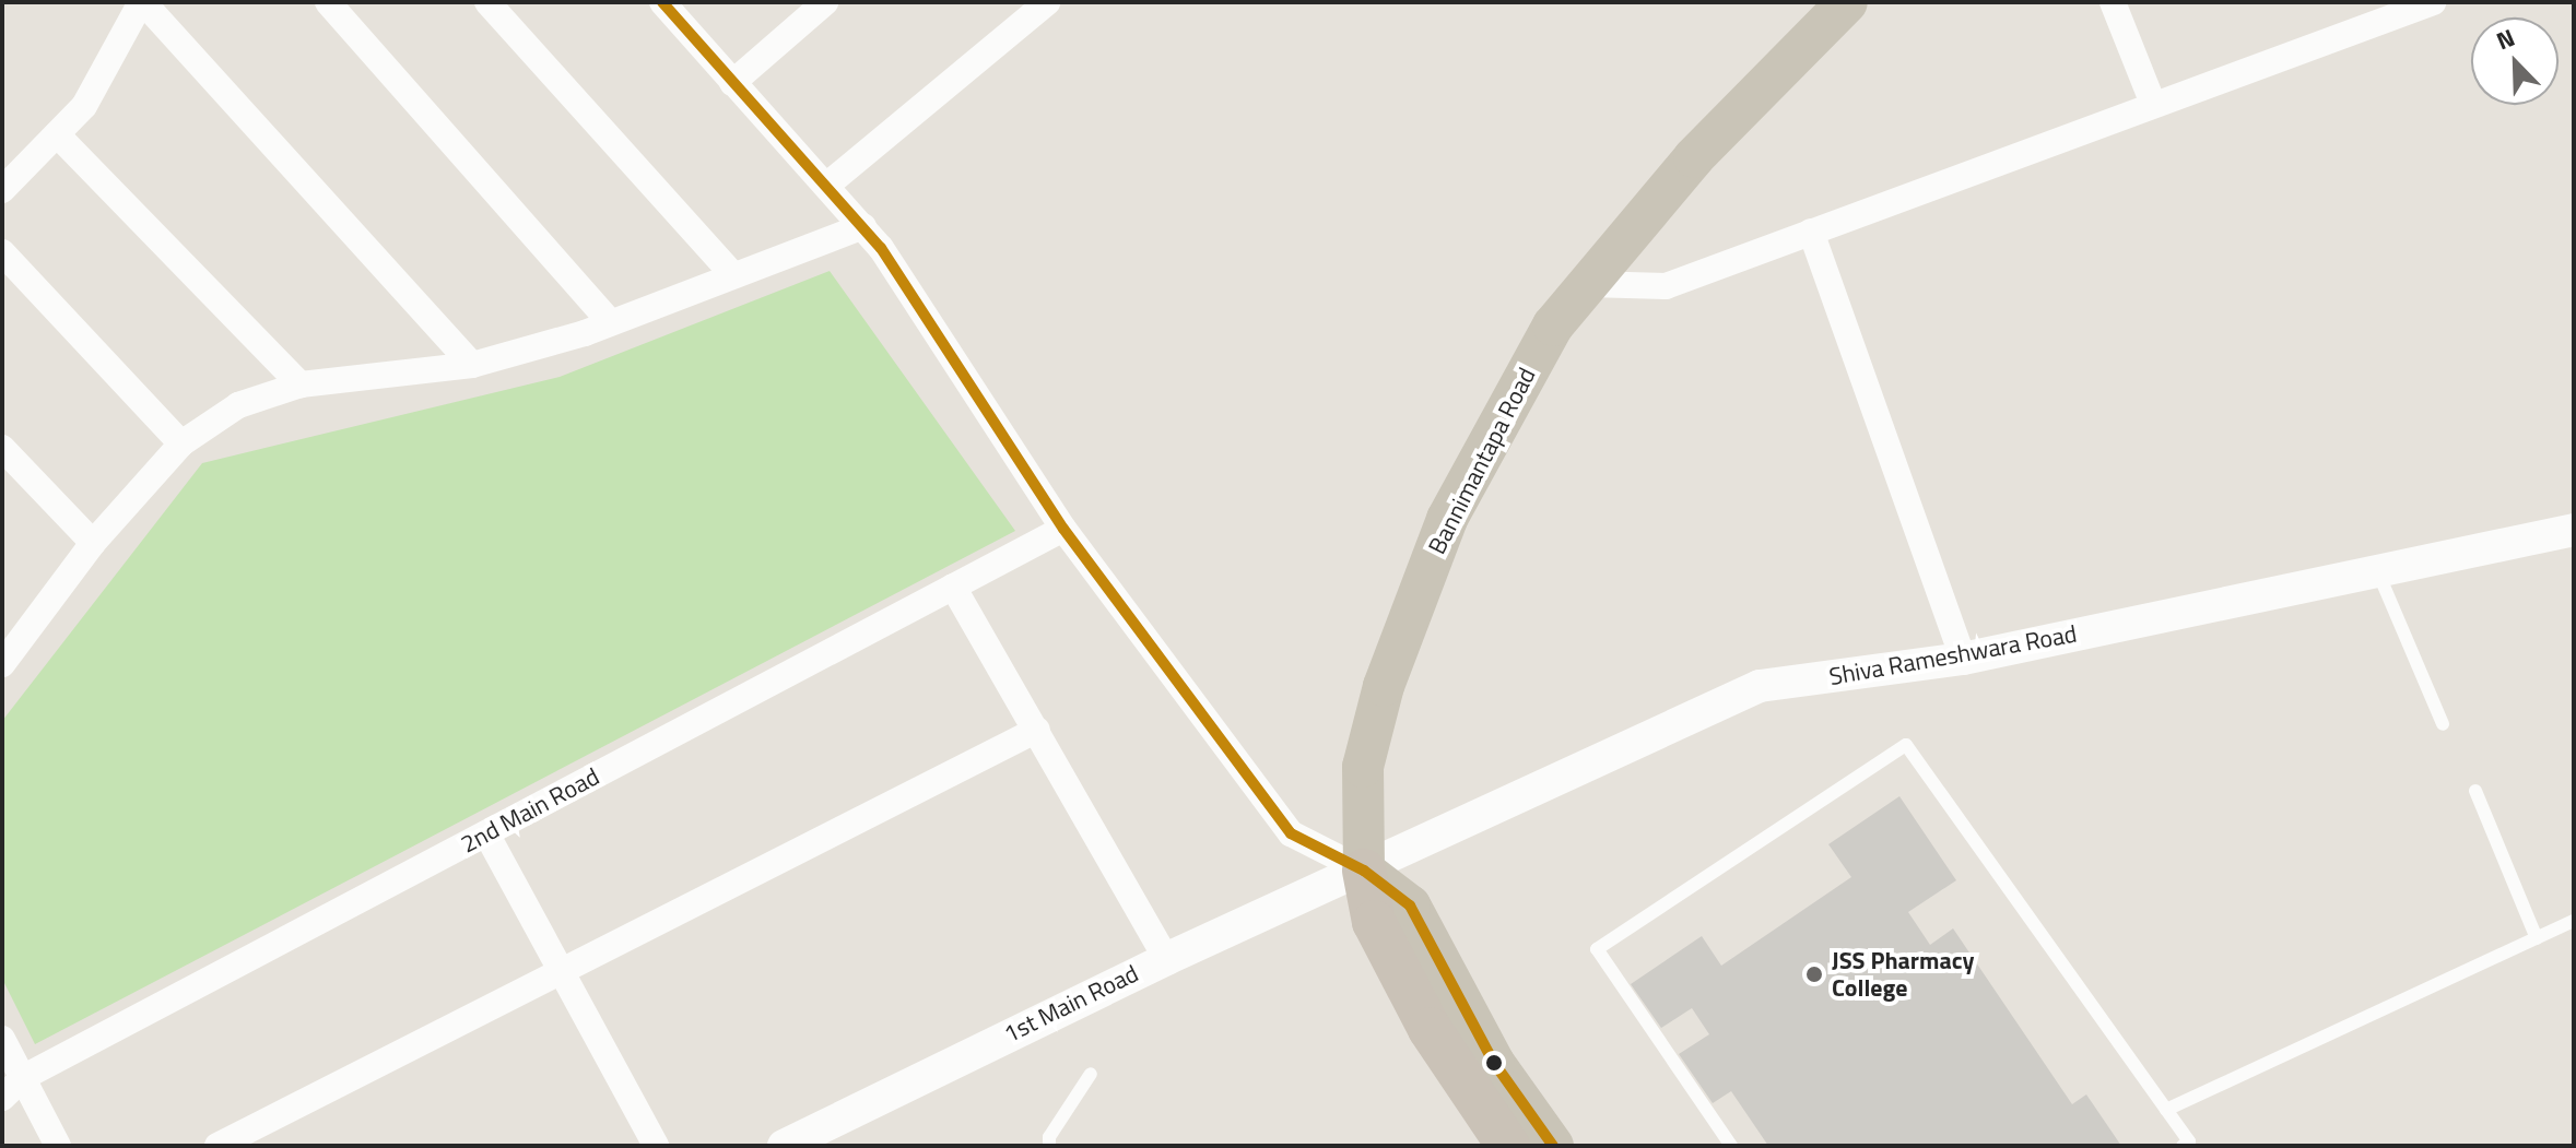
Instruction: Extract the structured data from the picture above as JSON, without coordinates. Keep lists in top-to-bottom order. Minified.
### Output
{"streets":{"highway":["Bannimantapa Road"],"street":["Shiva Rameshwara Road","2nd Main Road","1st Main Road"]},"crossings":[["Bannimantapa Road","Shiva Rameshwara Road"],["Bannimantapa Road","1st Main Road"],["Shiva Rameshwara Road","1st Main Road"]],"places":["JSS Pharmacy College"],"north":"top left"}
